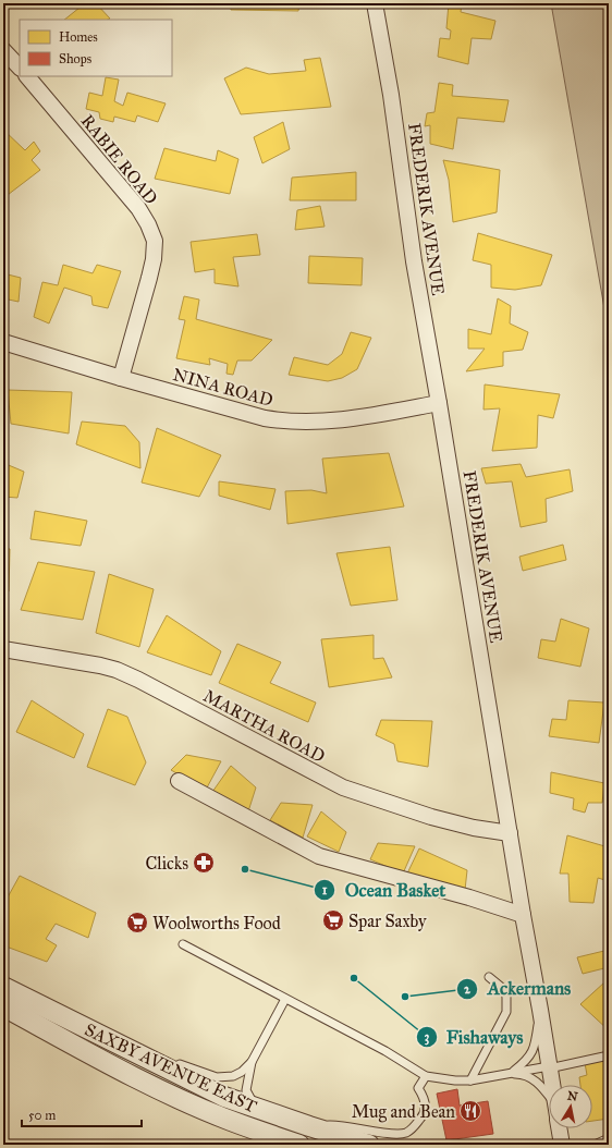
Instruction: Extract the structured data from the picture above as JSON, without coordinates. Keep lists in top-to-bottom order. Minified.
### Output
{"streets":{"street":["RABIE ROAD","FREDERIK AVENUE","NINA ROAD","MARTHA ROAD","SAXBY AVENUE EAST"]},"crossings":[["RABIE ROAD","NINA ROAD"],["FREDERIK AVENUE","NINA ROAD"],["FREDERIK AVENUE","MARTHA ROAD"]],"places":{"pharmacy":["Clicks"],"other":["Ocean Basket","Fishaways","Ackermans"],"supermarket":["Spar Saxby","Woolworths Food"],"restaurant":["Mug and Bean"]},"legend":["Homes","Shops"],"scale_bar":"50 m","north":"top"}
